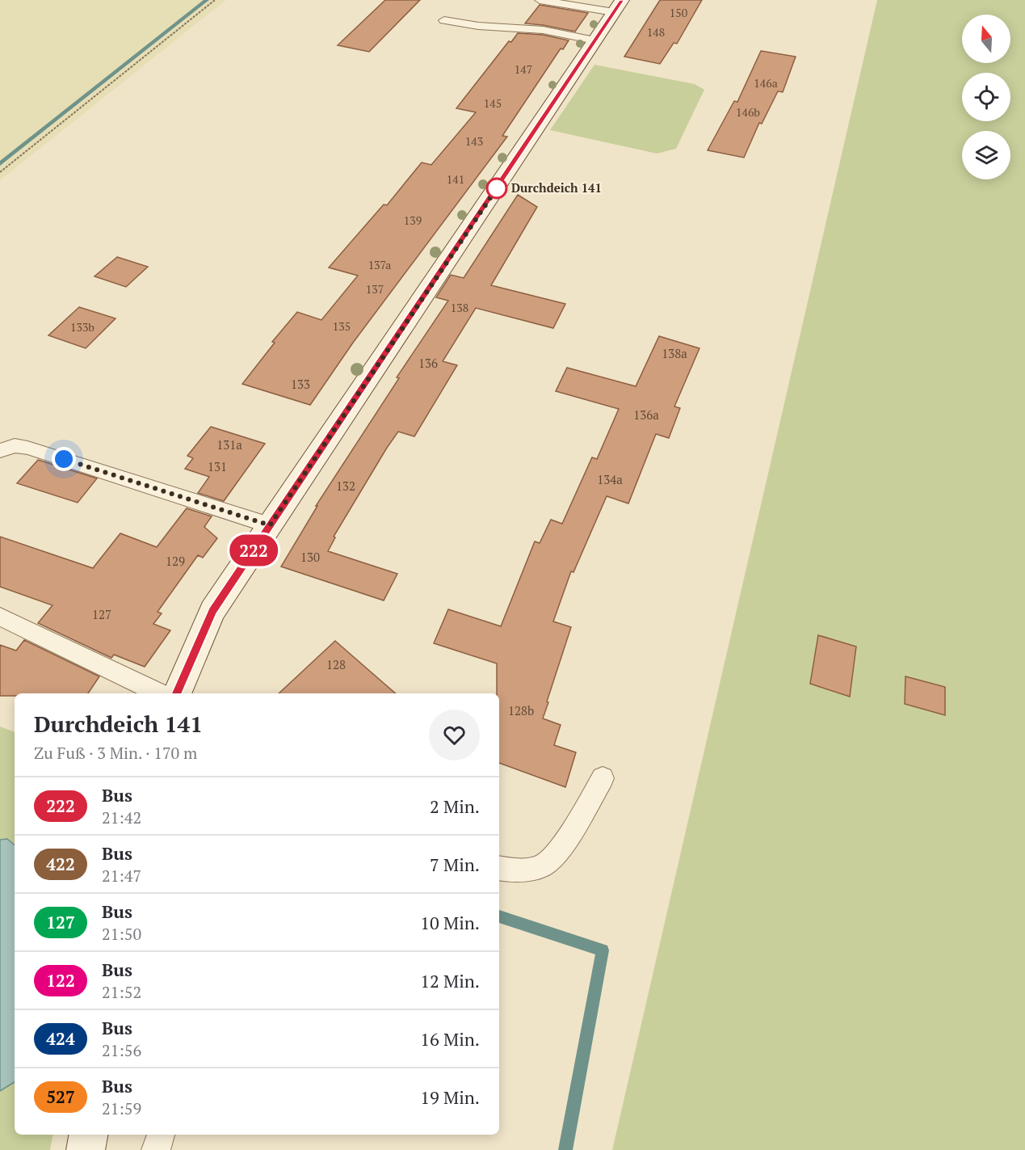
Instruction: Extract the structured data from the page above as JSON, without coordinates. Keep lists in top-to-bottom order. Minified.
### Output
{"places":["Durchdeich 141"],"lines":["bus line 222"],"house_numbers":["150","148","147","146a","145","146b","143","141","139","137a","137","138","135","133b","138a","136","133","136a","131a","131","134a","132","130","129","127","128","128b"],"north":"top","page":{"on_map":"222","heading":["Durchdeich 141","Zu Fuß · 3 Min. · 170 m"],"list":[{"mark":"222","name":"Bus","note":"21:42","value":"2 Min."},{"mark":"422","name":"Bus","note":"21:47","value":"7 Min."},{"mark":"127","name":"Bus","note":"21:50","value":"10 Min."},{"mark":"122","name":"Bus","note":"21:52","value":"12 Min."},{"mark":"424","name":"Bus","note":"21:56","value":"16 Min."},{"mark":"527","name":"Bus","note":"21:59","value":"19 Min."}]}}
